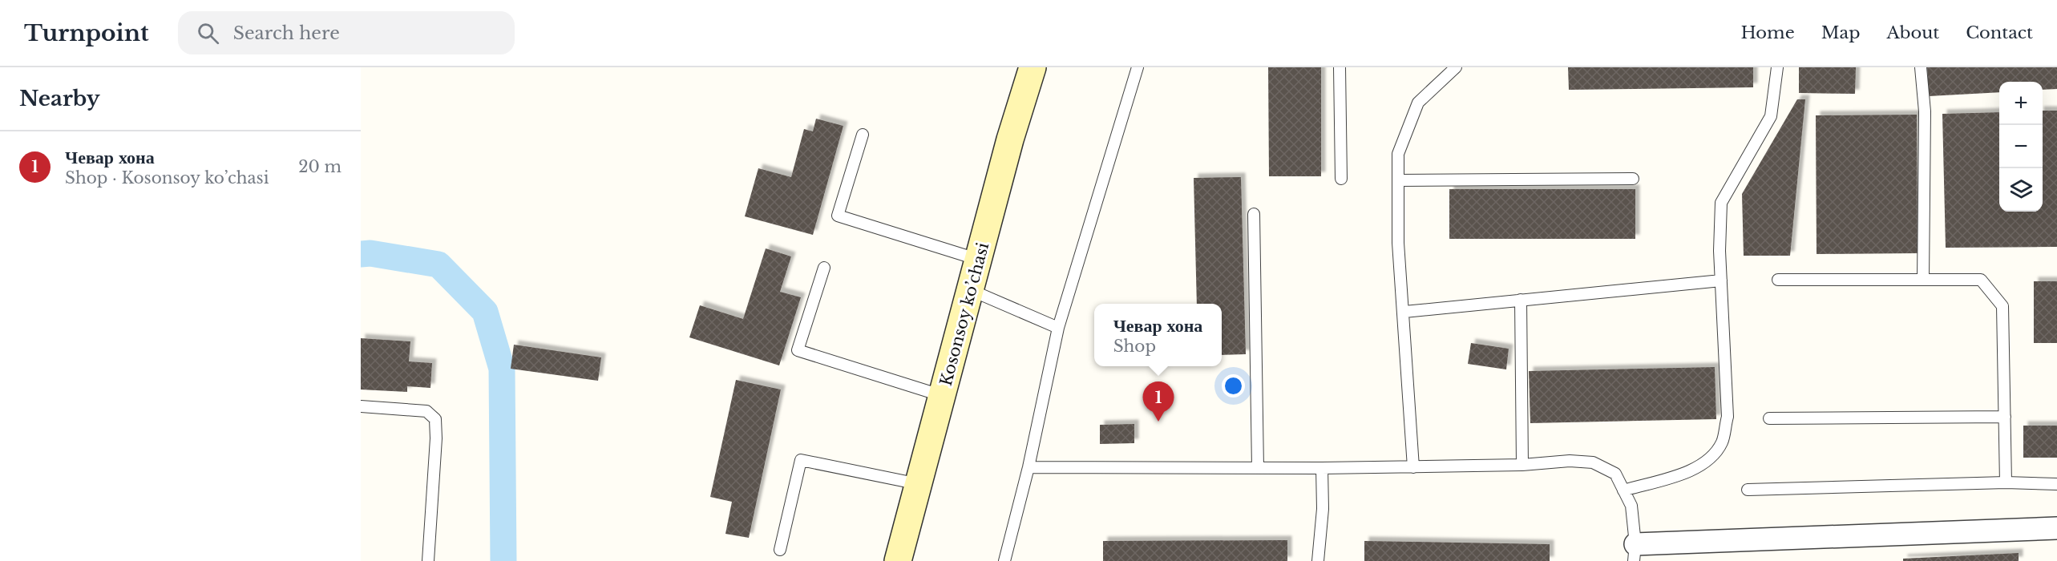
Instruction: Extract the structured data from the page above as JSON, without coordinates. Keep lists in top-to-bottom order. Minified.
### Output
{"streets":{"main road":["Kosonsoy ko’chasi"]},"page":{"header":"Turnpoint","search":"Search here","nav":["Home","Map","About","Contact"],"heading":"Nearby","map_buttons":["+","−"],"list":[{"mark":"1","name":"Чевар хона","note":"Shop · Kosonsoy ko’chasi","value":"20 m"}],"popup":["Чевар хона","Shop"],"pins":"1"}}
